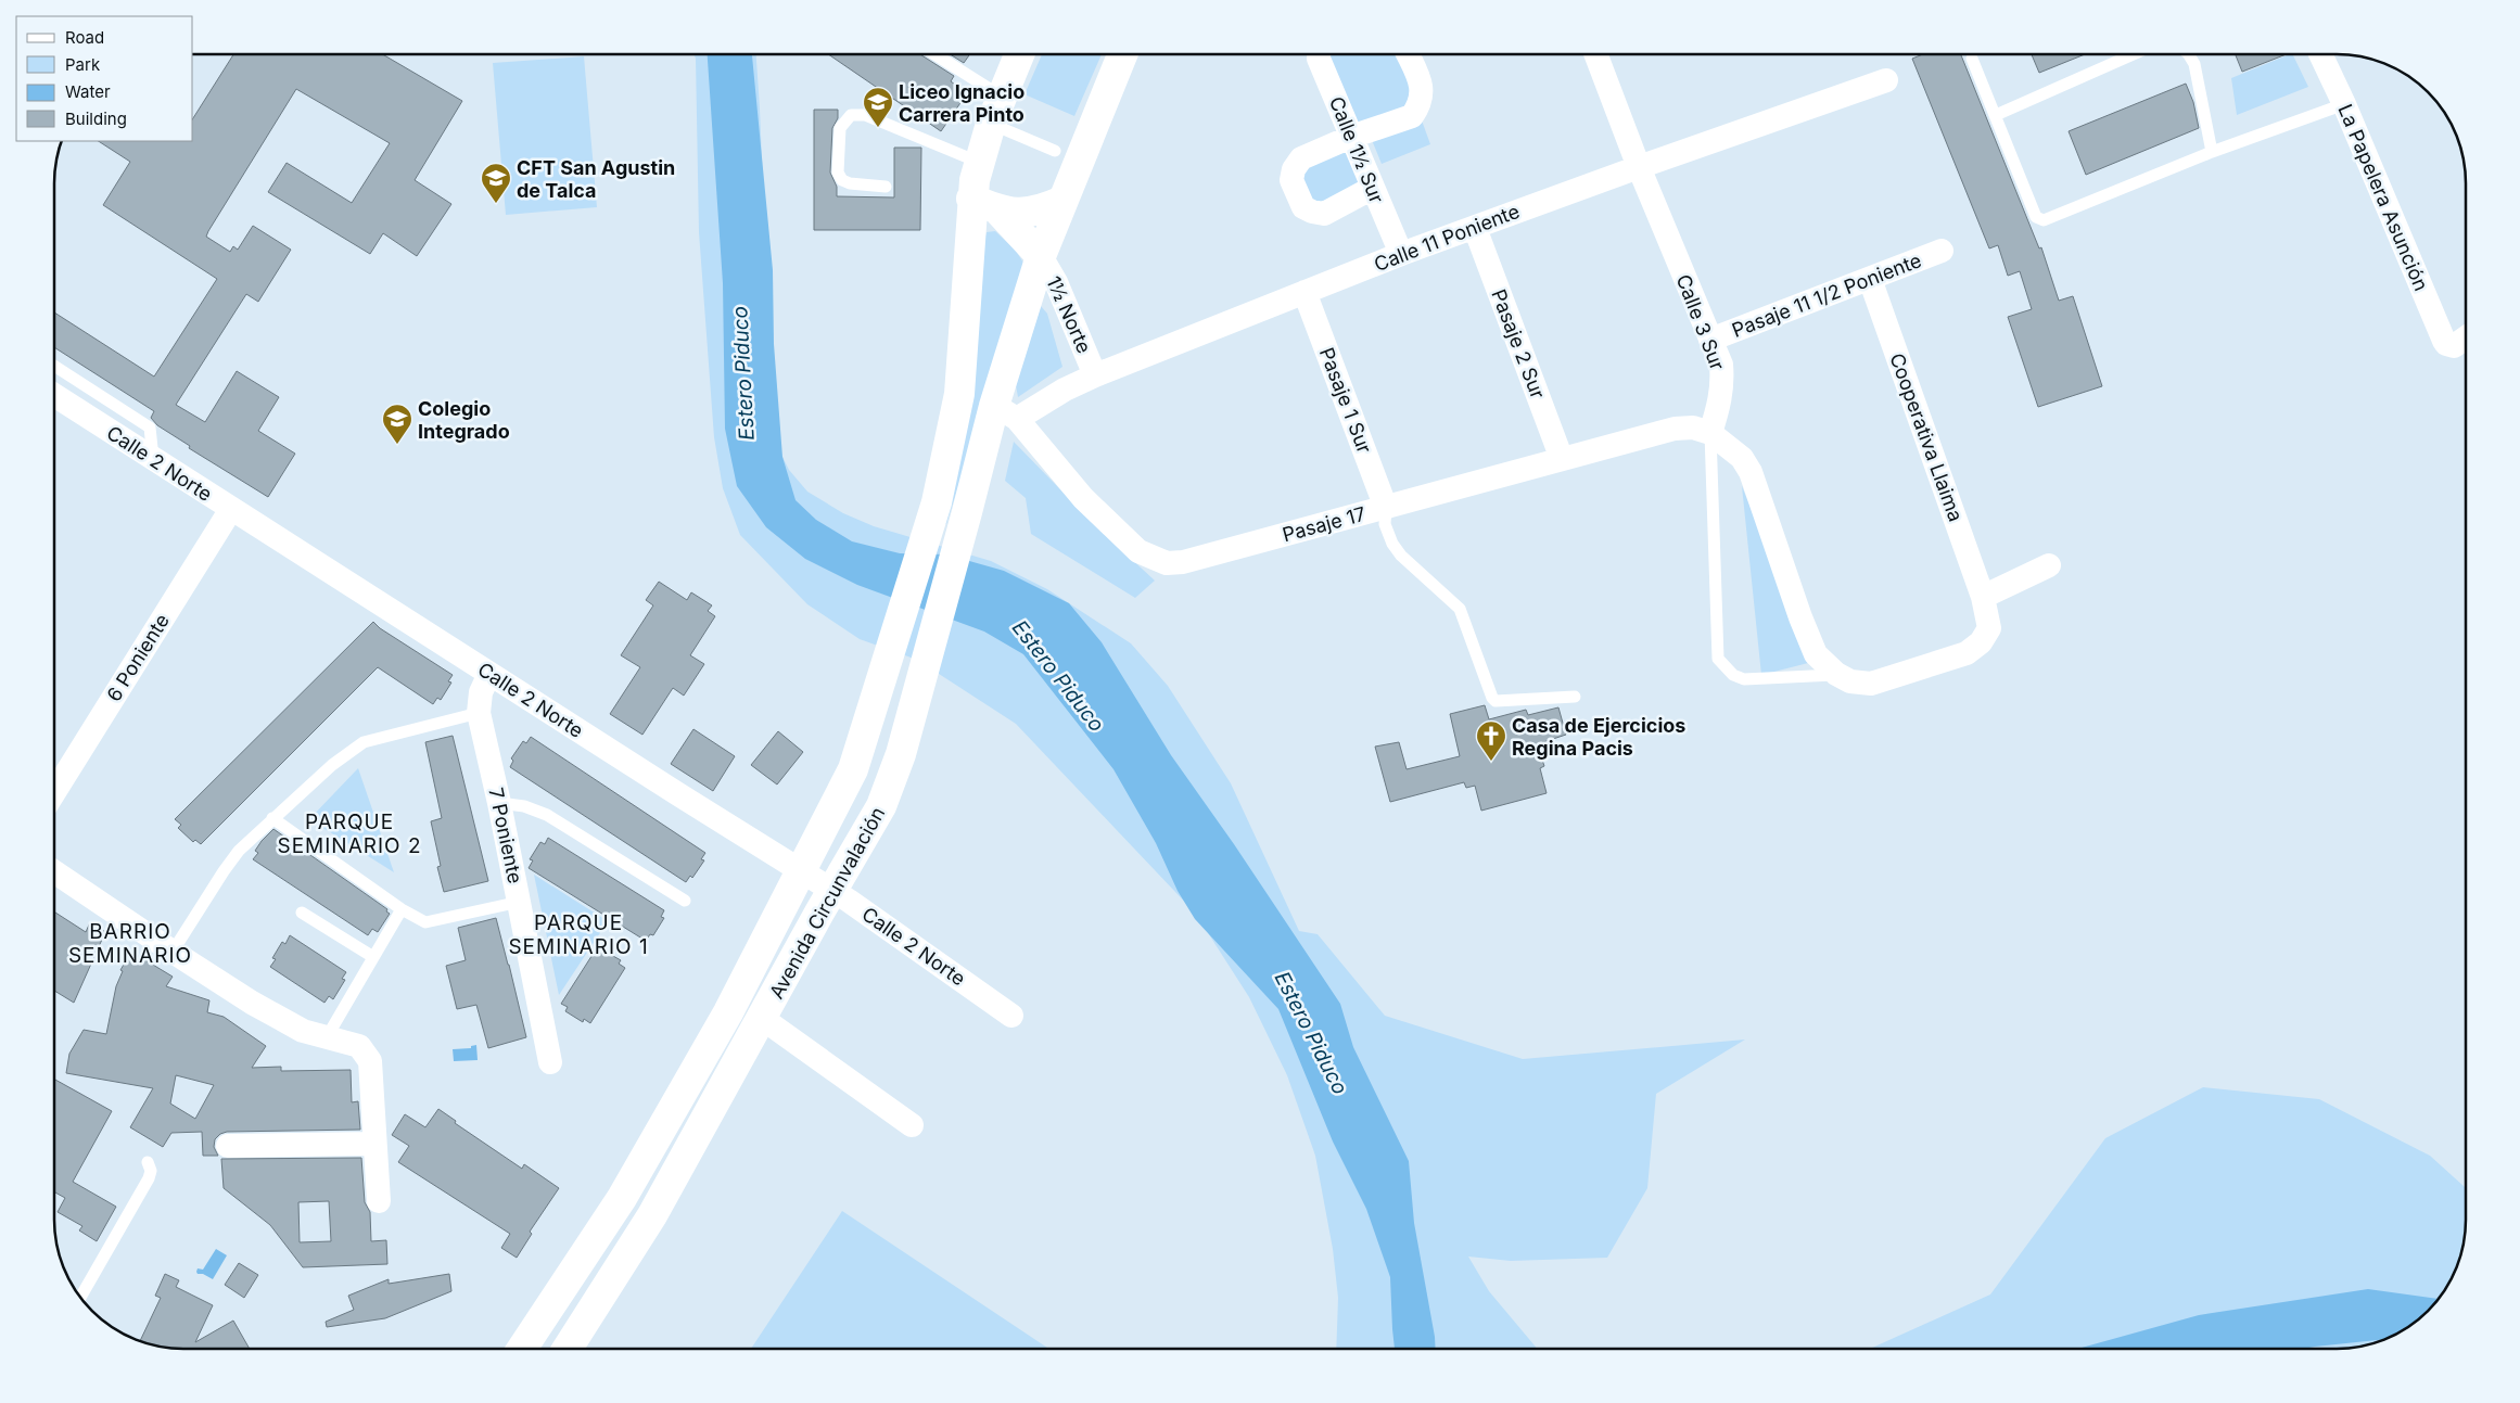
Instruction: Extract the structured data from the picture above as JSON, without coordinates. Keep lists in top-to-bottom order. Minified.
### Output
{"streets":{"main road":["Avenida Circunvalación"],"street":["Calle 1½ Sur","La Papelera Asunción","Calle 11 Poniente","Pasaje 11 1/2 Poniente","1½ Norte","Calle 3 Sur","Pasaje 2 Sur","Pasaje 1 Sur","Cooperativa Llaima","Calle 2 Norte","Pasaje 17","6 Poniente","7 Poniente"]},"crossings":[["Calle 1½ Sur","Calle 11 Poniente"],["Calle 11 Poniente","1½ Norte"],["Calle 11 Poniente","Calle 3 Sur"],["Calle 11 Poniente","Pasaje 2 Sur"],["Calle 11 Poniente","Pasaje 1 Sur"],["Calle 11 Poniente","Pasaje 17"],["Calle 11 Poniente","Avenida Circunvalación"],["Pasaje 11 1/2 Poniente","Calle 3 Sur"],["Pasaje 11 1/2 Poniente","Cooperativa Llaima"],["1½ Norte","Avenida Circunvalación"],["Calle 3 Sur","Pasaje 17"],["Pasaje 2 Sur","Pasaje 17"],["Pasaje 1 Sur","Pasaje 17"],["Calle 2 Norte","6 Poniente"],["Calle 2 Norte","7 Poniente"],["Calle 2 Norte","Avenida Circunvalación"],["Pasaje 17","Avenida Circunvalación"]],"districts":["PARQUE SEMINARIO 2","PARQUE SEMINARIO 1","BARRIO SEMINARIO"],"water":["Estero Piduco"],"places":{"school or university":["Liceo Ignacio Carrera Pinto","CFT San Agustin de Talca","Colegio Integrado"],"church":["Casa de Ejercicios Regina Pacis"]},"legend":["Road","Park","Water","Building"]}
